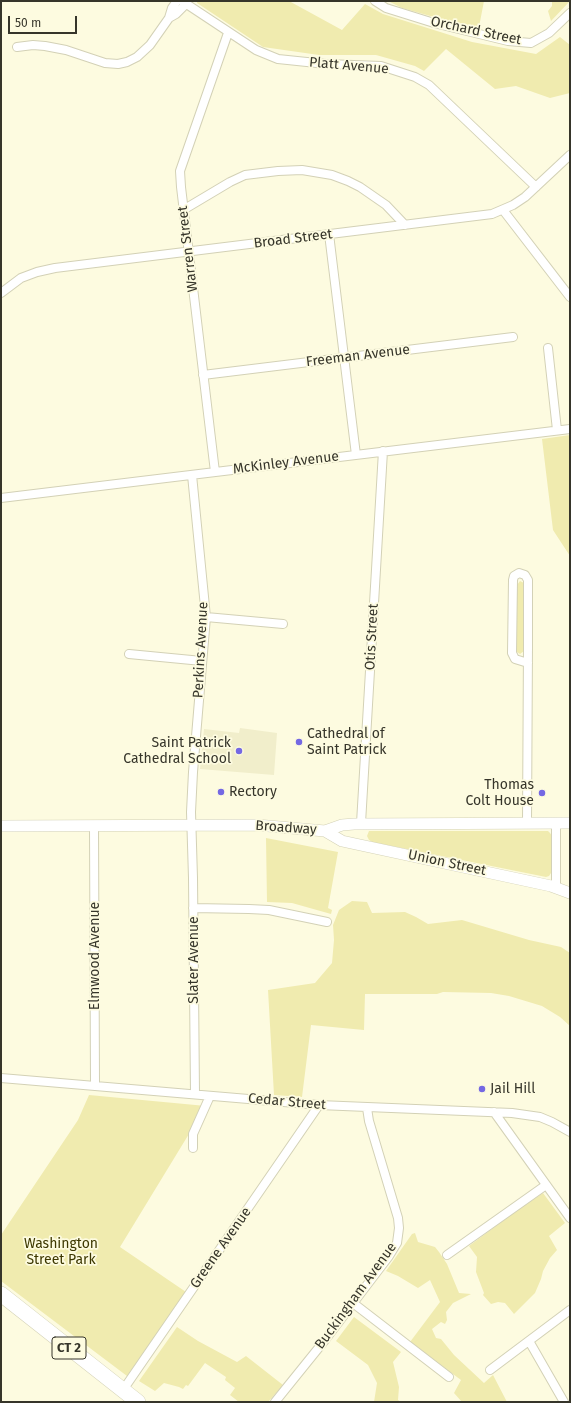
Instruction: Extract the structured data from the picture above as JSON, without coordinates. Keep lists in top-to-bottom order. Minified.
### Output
{"streets":{"highway":["CT 2"],"main road":["Broadway","Union Street"],"street":["Orchard Street","Platt Avenue","Broad Street","Warren Street","Freeman Avenue","McKinley Avenue","Otis Street","Perkins Avenue","Elmwood Avenue","Slater Avenue","Cedar Street","Greene Avenue","Buckingham Avenue"]},"crossings":[["Platt Avenue","Broad Street"],["Platt Avenue","Warren Street"],["Broad Street","Warren Street"],["Warren Street","Freeman Avenue"],["Warren Street","McKinley Avenue"],["McKinley Avenue","Otis Street"],["McKinley Avenue","Perkins Avenue"],["Otis Street","Broadway"],["Perkins Avenue","Broadway"],["Perkins Avenue","Slater Avenue"],["Broadway","Union Street"],["Broadway","Elmwood Avenue"],["Broadway","Slater Avenue"],["Elmwood Avenue","Cedar Street"],["Slater Avenue","Cedar Street"],["Cedar Street","Greene Avenue"],["Cedar Street","Buckingham Avenue"],["Greene Avenue","CT 2"]],"parks":["Washington Street Park"],"places":["Cathedral of Saint Patrick","Saint Patrick Cathedral School","Rectory","Thomas Colt House","Jail Hill"],"scale_bar":"50 m"}
